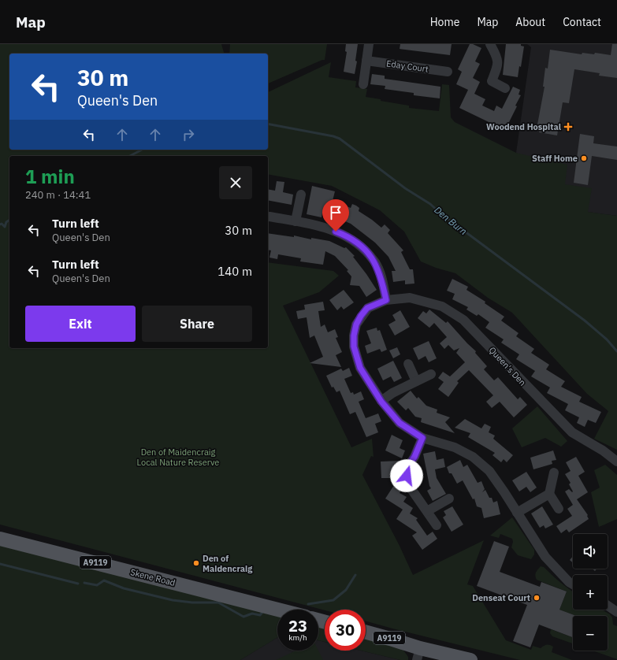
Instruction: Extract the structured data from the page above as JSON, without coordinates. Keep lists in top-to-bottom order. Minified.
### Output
{"streets":{"main road":["A9119","Skene Road"],"street":["Eday Court","Queen's Den"]},"water":["Den Burn"],"parks":["Den of Maidencraig Local Nature Reserve"],"places":{"health":["Woodend Hospital"],"other":["Staff Home","Den of Maidencraig","Denseat Court"]},"page":{"header":"Map","nav":["Home","Map","About","Contact"],"turn":["30 m","Queen's Den"],"heading":["1 min","240 m · 14:41"],"list":[{"name":"Turn left","note":"Queen's Den","value":"30 m"},{"name":"Turn left","note":"Queen's Den","value":"140 m"}],"buttons":["Exit","Share"],"map_buttons":["+","−"],"speed":"23 km/h","limit":"30"}}
